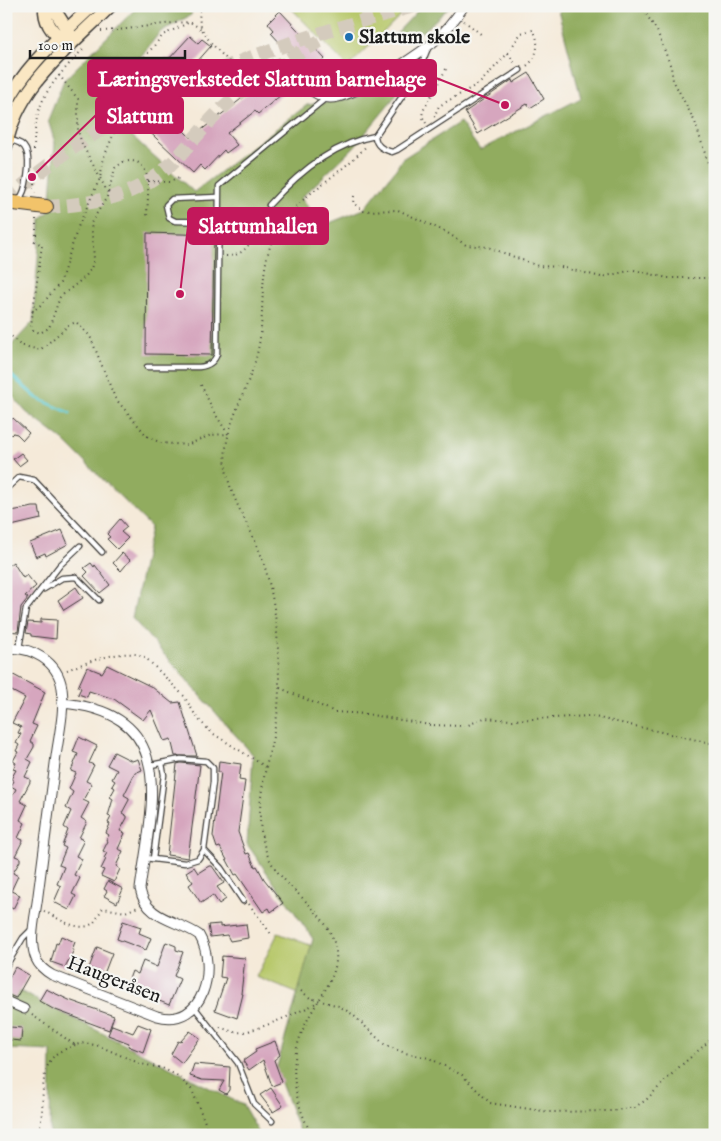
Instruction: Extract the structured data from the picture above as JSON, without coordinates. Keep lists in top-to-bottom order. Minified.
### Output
{"streets":{"street":["Haugeråsen"]},"places":["Slattum skole","Læringsverkstedet Slattum barnehage","Slattum","Slattumhallen"],"scale_bar":"100 m"}
